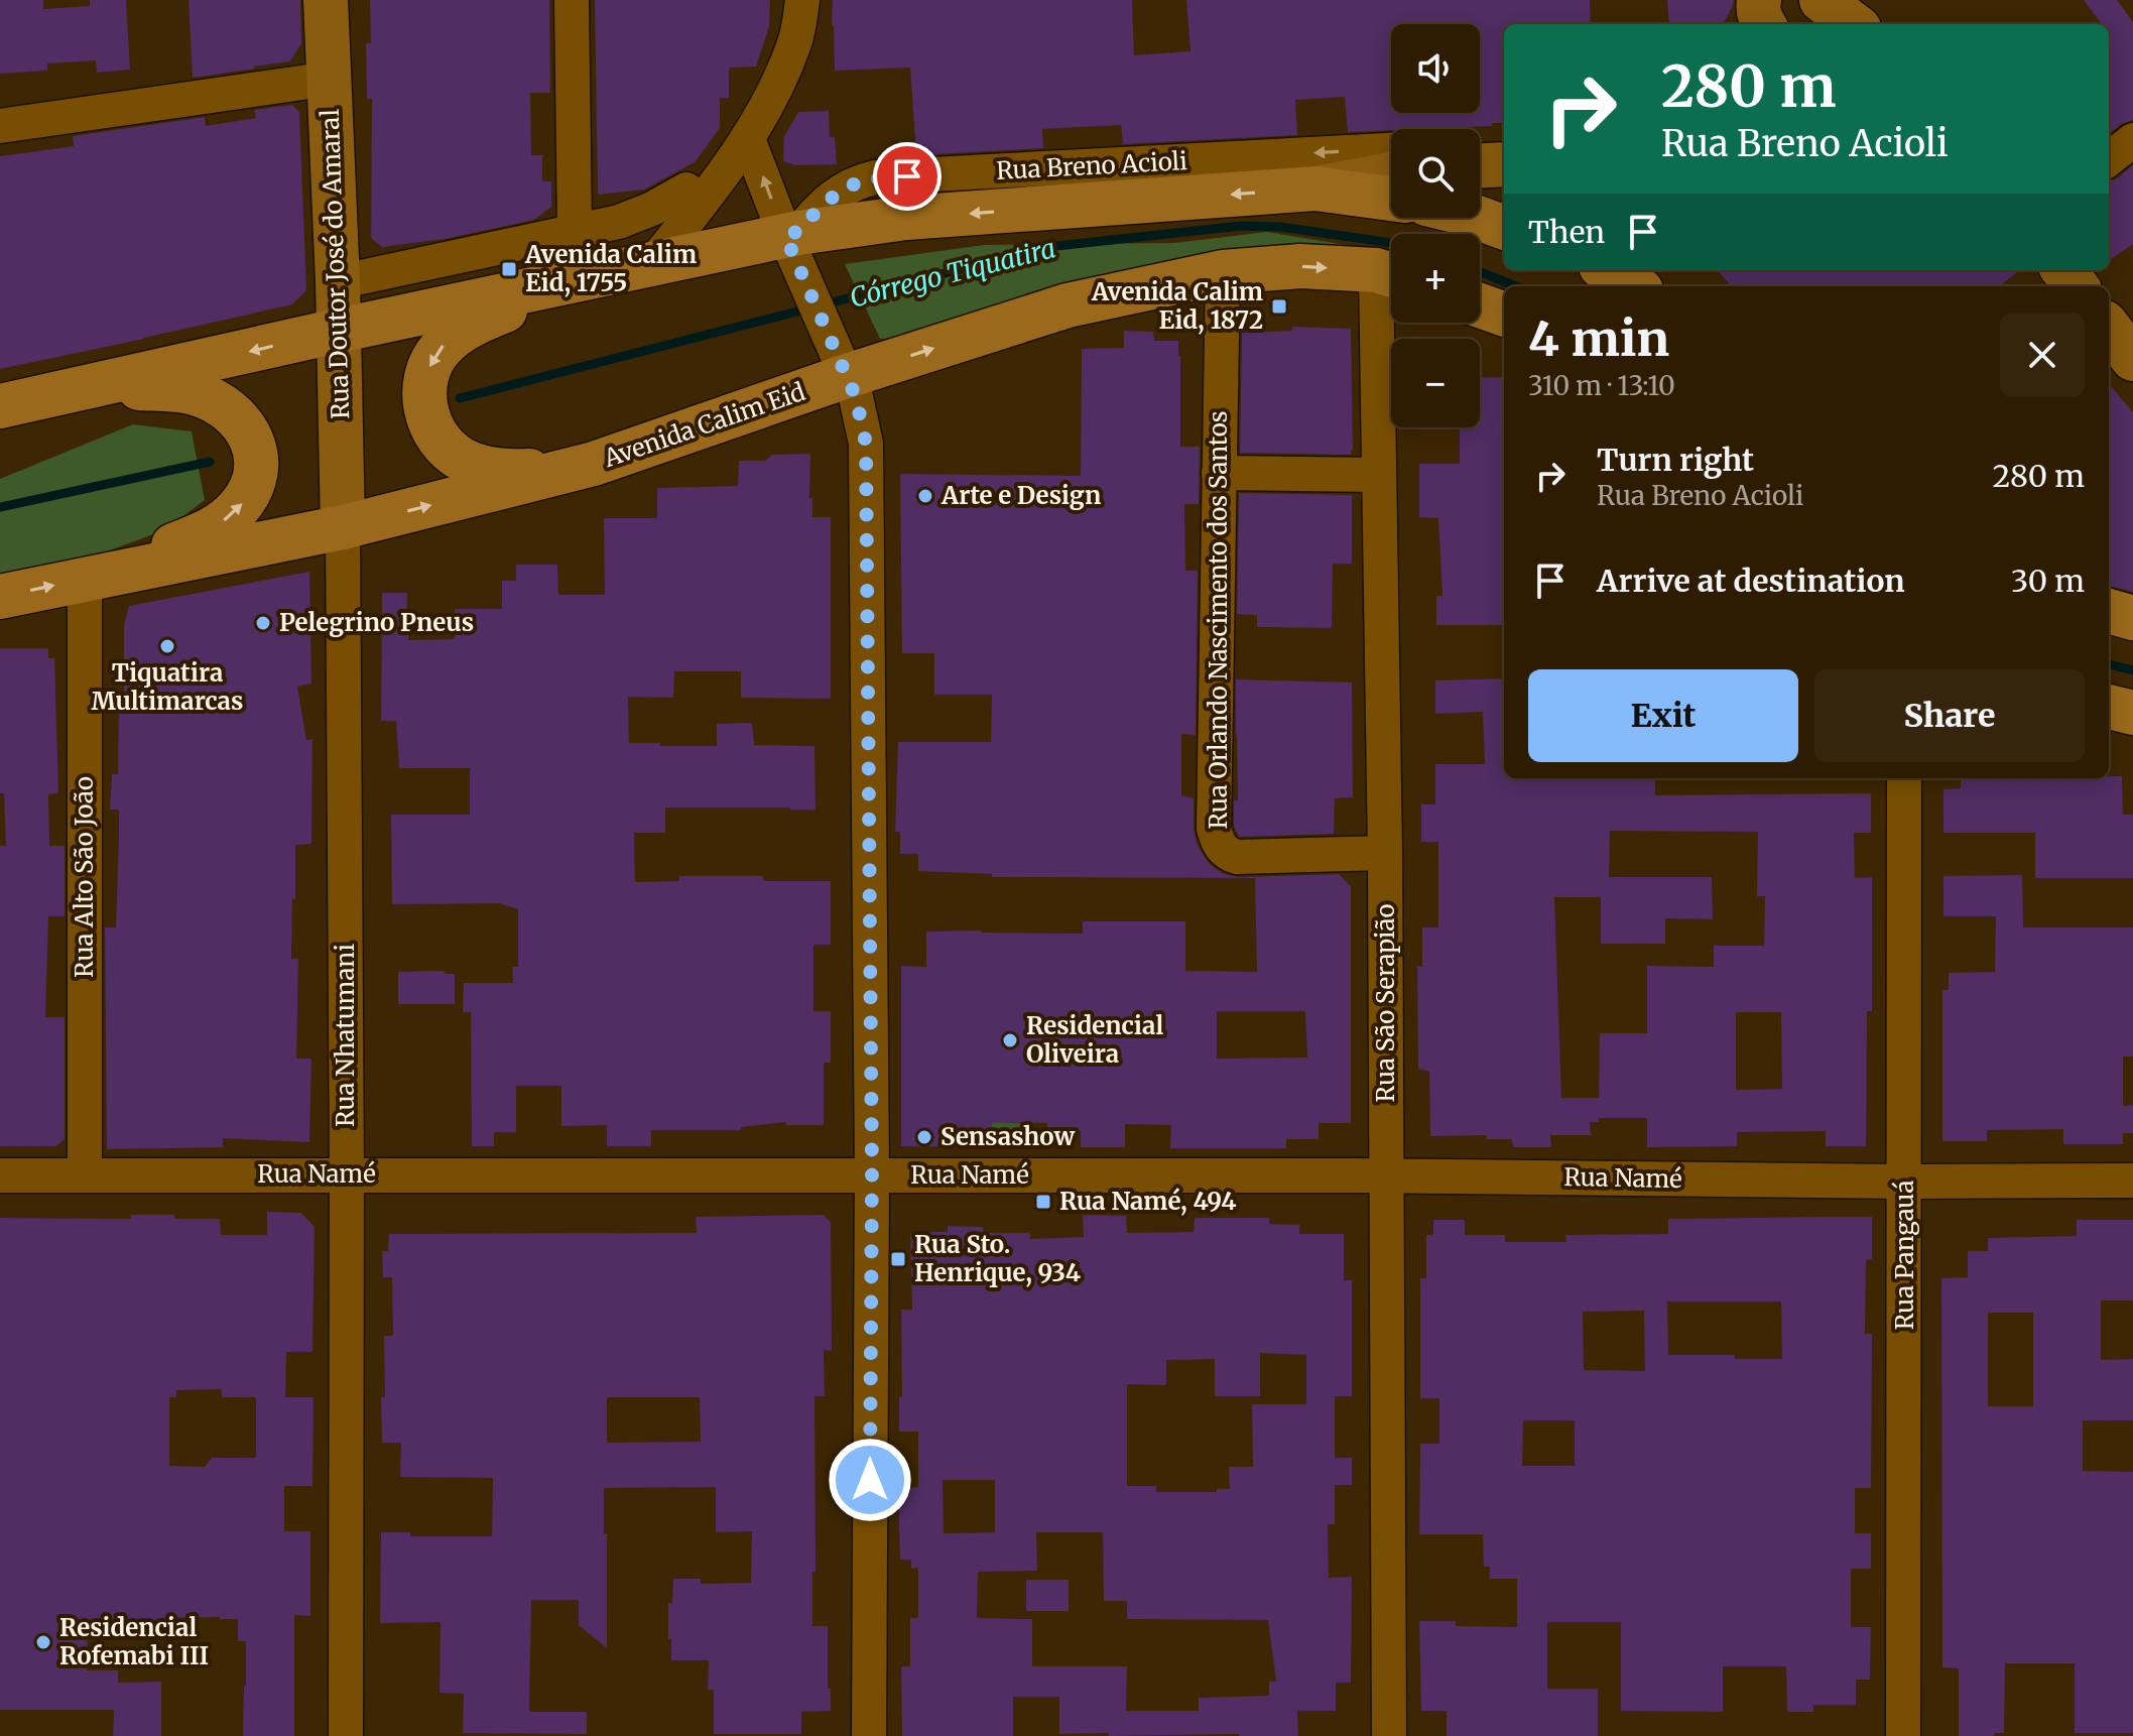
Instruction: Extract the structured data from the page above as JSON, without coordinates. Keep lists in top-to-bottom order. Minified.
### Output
{"streets":{"main road":["Avenida Calim Eid"],"street":["Rua Breno Acioli","Rua Doutor José do Amaral","Rua Orlando Nascimento dos Santos","Rua Alto São João","Rua São Serapião","Rua Nhatumani","Rua Namé","Rua Pangauá"]},"crossings":[["Rua Doutor José do Amaral","Avenida Calim Eid"],["Rua Doutor José do Amaral","Rua Nhatumani"],["Avenida Calim Eid","Rua Orlando Nascimento dos Santos"],["Avenida Calim Eid","Rua Alto São João"],["Avenida Calim Eid","Rua São Serapião"],["Avenida Calim Eid","Rua Nhatumani"],["Rua Orlando Nascimento dos Santos","Rua São Serapião"],["Rua Alto São João","Rua Namé"],["Rua São Serapião","Rua Namé"],["Rua Nhatumani","Rua Namé"],["Rua Namé","Rua Pangauá"]],"one_way":["Rua Breno Acioli"],"water":["Córrego Tiquatira"],"places":{"transit":["Avenida Calim Eid, 1755","Avenida Calim Eid, 1872","Rua Namé, 494","Rua Sto. Henrique, 934"],"other":["Arte e Design","Pelegrino Pneus","Tiquatira Multimarcas","Residencial Oliveira","Sensashow","Residencial Rofemabi III"]},"page":{"map_buttons":["+","−"],"turn":["280 m","Rua Breno Acioli"],"then":"Then","heading":["4 min","310 m · 13:10"],"list":[{"name":"Turn right","note":"Rua Breno Acioli","value":"280 m"},{"name":"Arrive at destination","value":"30 m"}],"buttons":["Exit","Share"]}}
